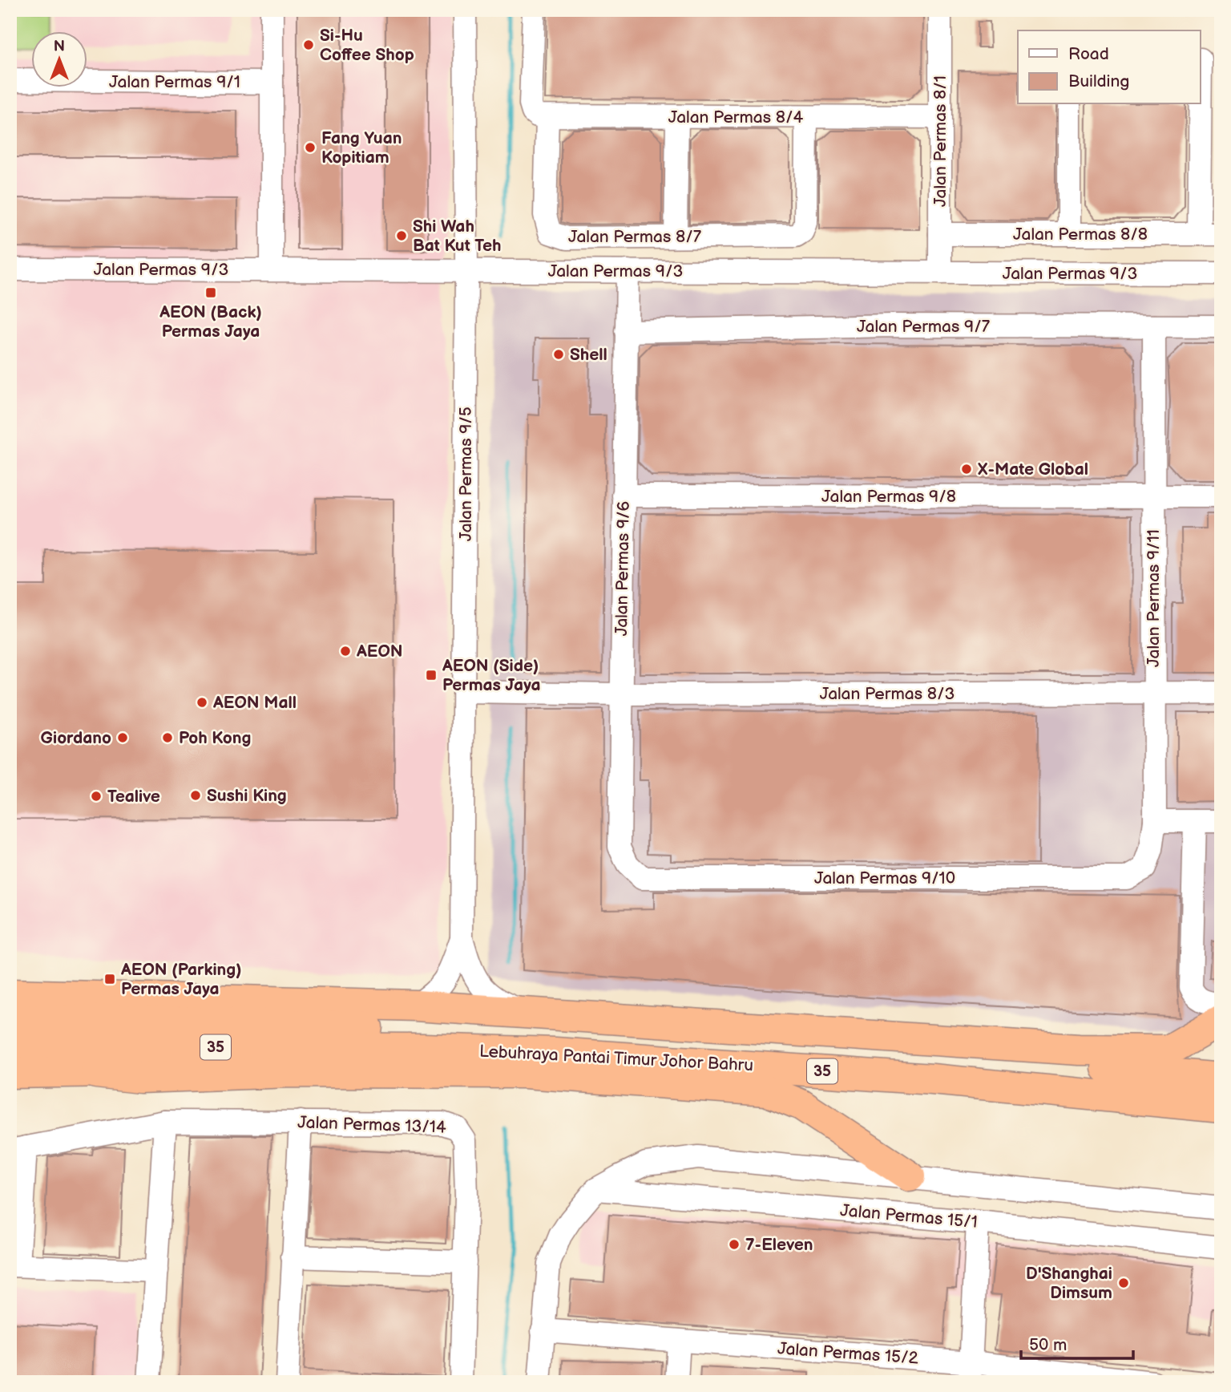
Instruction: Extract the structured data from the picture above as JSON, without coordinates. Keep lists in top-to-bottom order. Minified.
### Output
{"streets":{"highway":["35","Lebuhraya Pantai Timur Johor Bahru"],"street":["Jalan Permas 9/1","Jalan Permas 8/4","Jalan Permas 8/1","Jalan Permas 8/8","Jalan Permas 8/7","Jalan Permas 9/3","Jalan Permas 9/7","Jalan Permas 9/5","Jalan Permas 9/8","Jalan Permas 9/6","Jalan Permas 9/11","Jalan Permas 8/3","Jalan Permas 9/10","Jalan Permas 13/14","Jalan Permas 15/1","Jalan Permas 15/2"]},"crossings":[["Jalan Permas 8/4","Jalan Permas 8/1"],["Jalan Permas 8/4","Jalan Permas 8/7"],["Jalan Permas 8/1","Jalan Permas 8/8"],["Jalan Permas 8/1","Jalan Permas 9/3"],["Jalan Permas 9/3","Jalan Permas 9/5"],["Jalan Permas 9/3","Jalan Permas 9/6"],["Jalan Permas 9/7","Jalan Permas 9/6"],["Jalan Permas 9/7","Jalan Permas 9/11"],["Jalan Permas 9/5","Jalan Permas 8/3"],["Jalan Permas 9/8","Jalan Permas 9/6"],["Jalan Permas 9/8","Jalan Permas 9/11"],["Jalan Permas 9/6","Jalan Permas 8/3"],["Jalan Permas 9/6","Jalan Permas 9/10"],["Jalan Permas 9/11","Jalan Permas 8/3"],["Jalan Permas 9/11","Jalan Permas 9/10"]],"places":{"other":["Si-Hu Coffee Shop","Fang Yuan Kopitiam","Shi Wah Bat Kut Teh","Shell","X-Mate Global","AEON","AEON Mall","Giordano","Poh Kong","Sushi King","Tealive","7-Eleven","D'Shanghai Dimsum"],"transit":["AEON (Back) Permas Jaya","AEON (Side) Permas Jaya","AEON (Parking) Permas Jaya"]},"legend":["Road","Building"],"scale_bar":"50 m","north":"top"}
